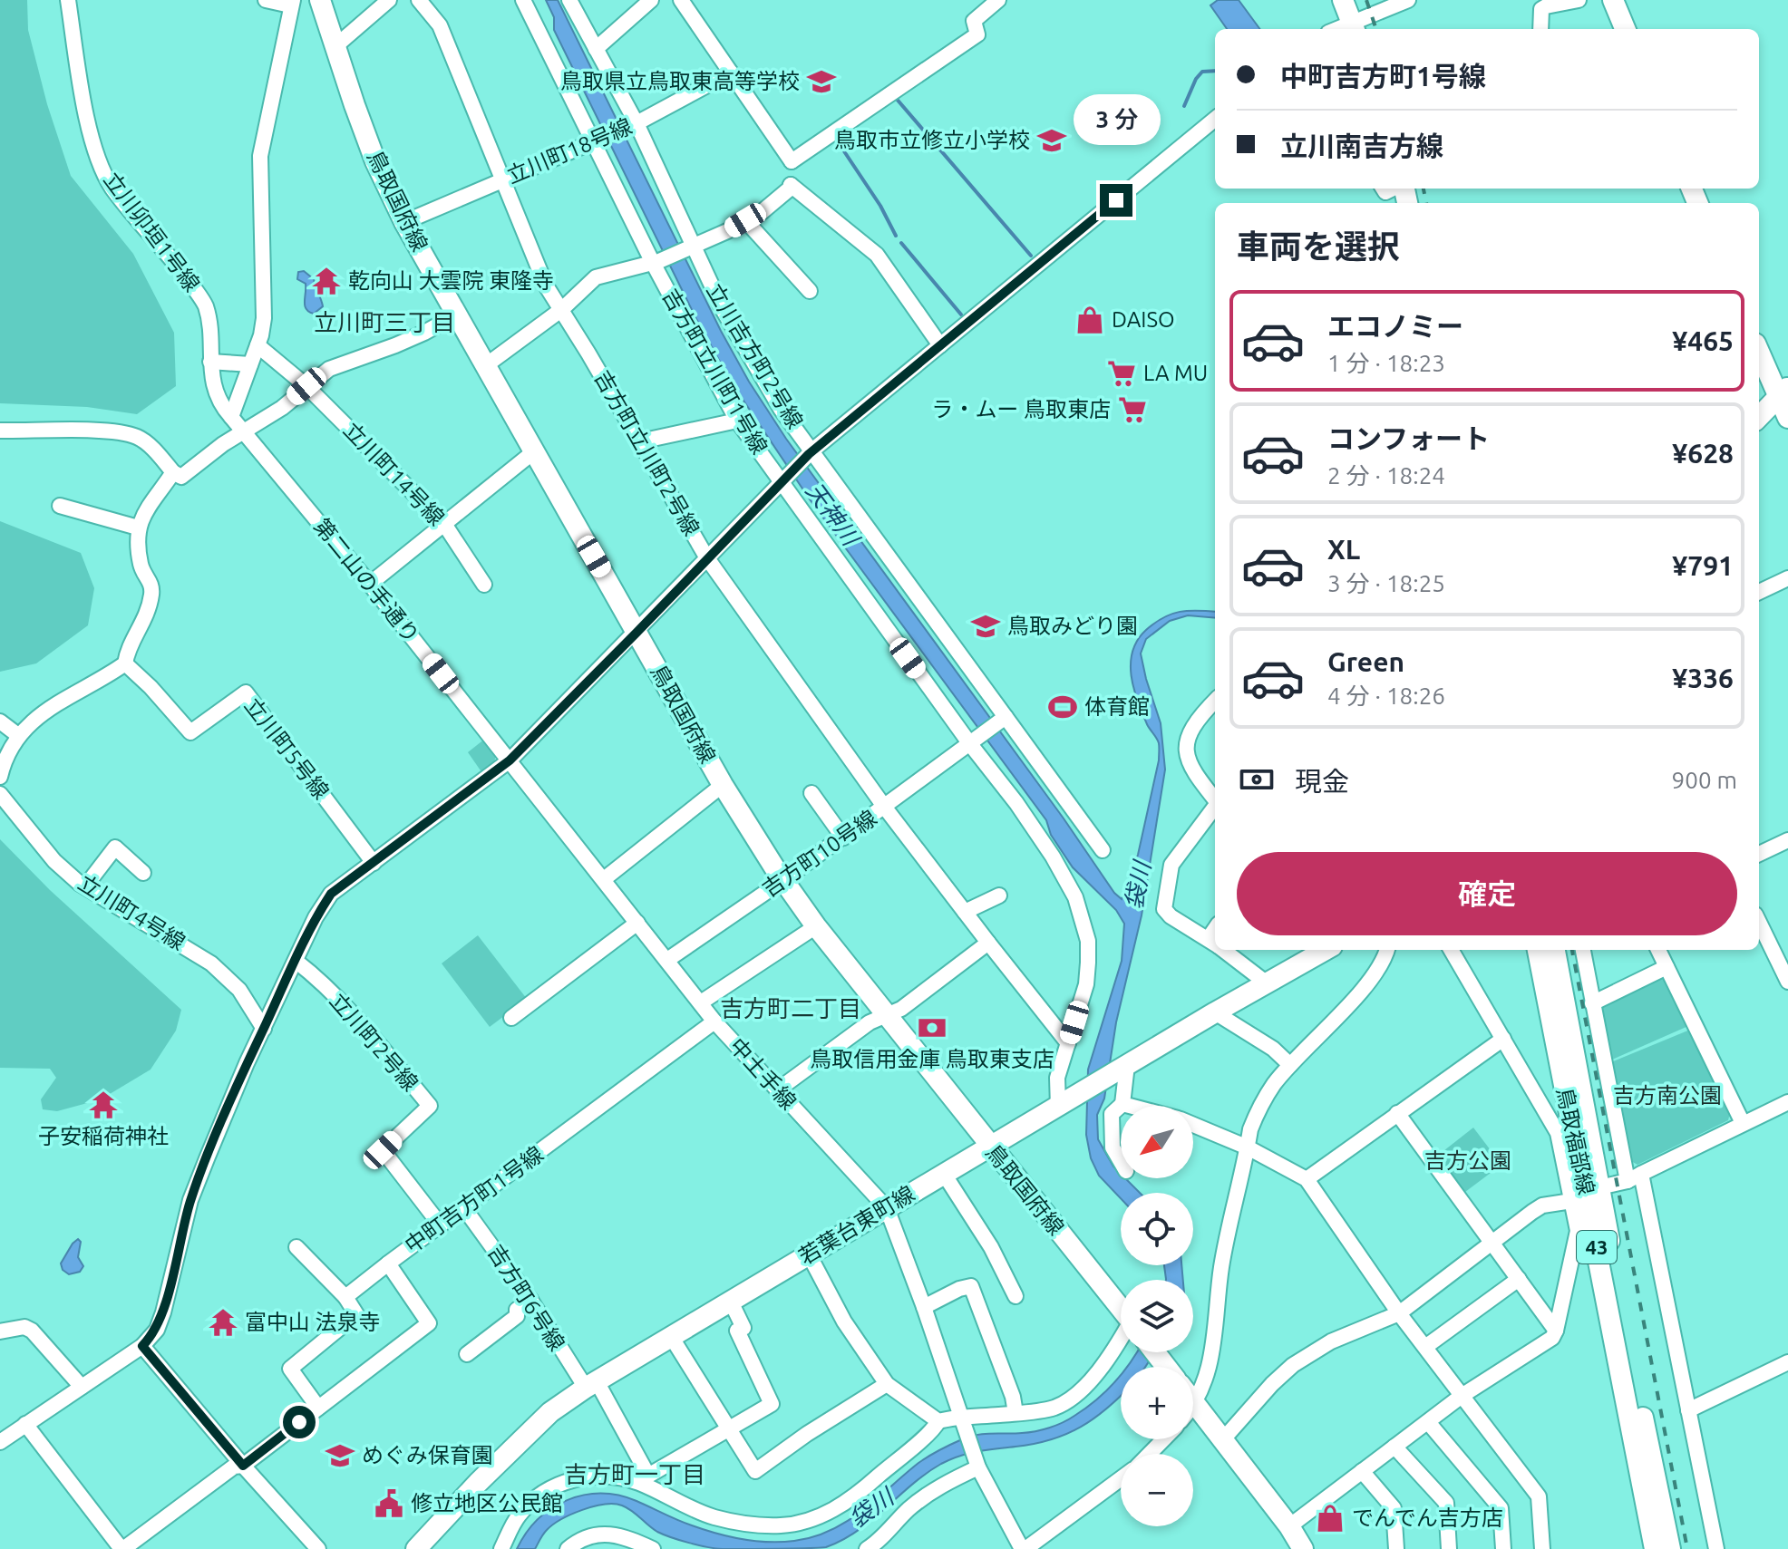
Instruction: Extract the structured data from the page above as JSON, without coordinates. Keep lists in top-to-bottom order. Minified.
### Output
{"streets":{"main road":["鳥取国府線","鳥取福部線","若葉台東町線","43"],"street":["立川町18号線","立川卯垣1号線","立川吉方町2号線","吉方町立川町1号線","吉方町立川町2号線","立川町14号線","第二山の手通り","立川町5号線","吉方町10号線","立川町4号線","立川町2号線","中土手線","中町吉方町1号線","吉方町6号線"]},"crossings":[["立川町18号線","鳥取国府線"],["立川町18号線","立川吉方町2号線"],["立川町18号線","吉方町立川町1号線"],["立川町18号線","吉方町立川町2号線"],["鳥取国府線","吉方町10号線"],["鳥取国府線","若葉台東町線"],["立川卯垣1号線","第二山の手通り"],["立川吉方町2号線","吉方町10号線"],["吉方町立川町1号線","吉方町立川町2号線"],["吉方町立川町1号線","吉方町10号線"],["吉方町立川町1号線","若葉台東町線"],["吉方町立川町2号線","吉方町10号線"],["第二山の手通り","中土手線"],["吉方町10号線","中土手線"],["立川町2号線","中町吉方町1号線"],["中土手線","中町吉方町1号線"],["中土手線","若葉台東町線"],["中町吉方町1号線","吉方町6号線"],["若葉台東町線","吉方町6号線"]],"districts":["立川町三丁目","吉方町二丁目","吉方町一丁目"],"water":["天神川","袋川"],"parks":["吉方南公園","吉方公園"],"places":{"school or university":["鳥取県立鳥取東高等学校","鳥取市立修立小学校","鳥取みどり園","めぐみ保育園"],"temple":["乾向山 大雲院 東隆寺","子安稲荷神社","富中山 法泉寺"],"shop":["DAISO","でんでん吉方店"],"supermarket":["LA MU","ラ・ムー 鳥取東店"],"sports":["体育館"],"bank":["鳥取信用金庫 鳥取東支店"],"public building":["修立地区公民館"]},"north":"bottom left","page":{"banner":["中町吉方町1号線","立川南吉方線"],"bubble":"3 分","heading":"車両を選択","list":[{"name":"エコノミー","note":"1 分 · 18:23","value":"¥465"},{"name":"コンフォート","note":"2 分 · 18:24","value":"¥628"},{"name":"XL","note":"3 分 · 18:25","value":"¥791"},{"name":"Green","note":"4 分 · 18:26","value":"¥336"}],"pay":["現金","900 m"],"buttons":"確定","map_buttons":["+","−"]}}
